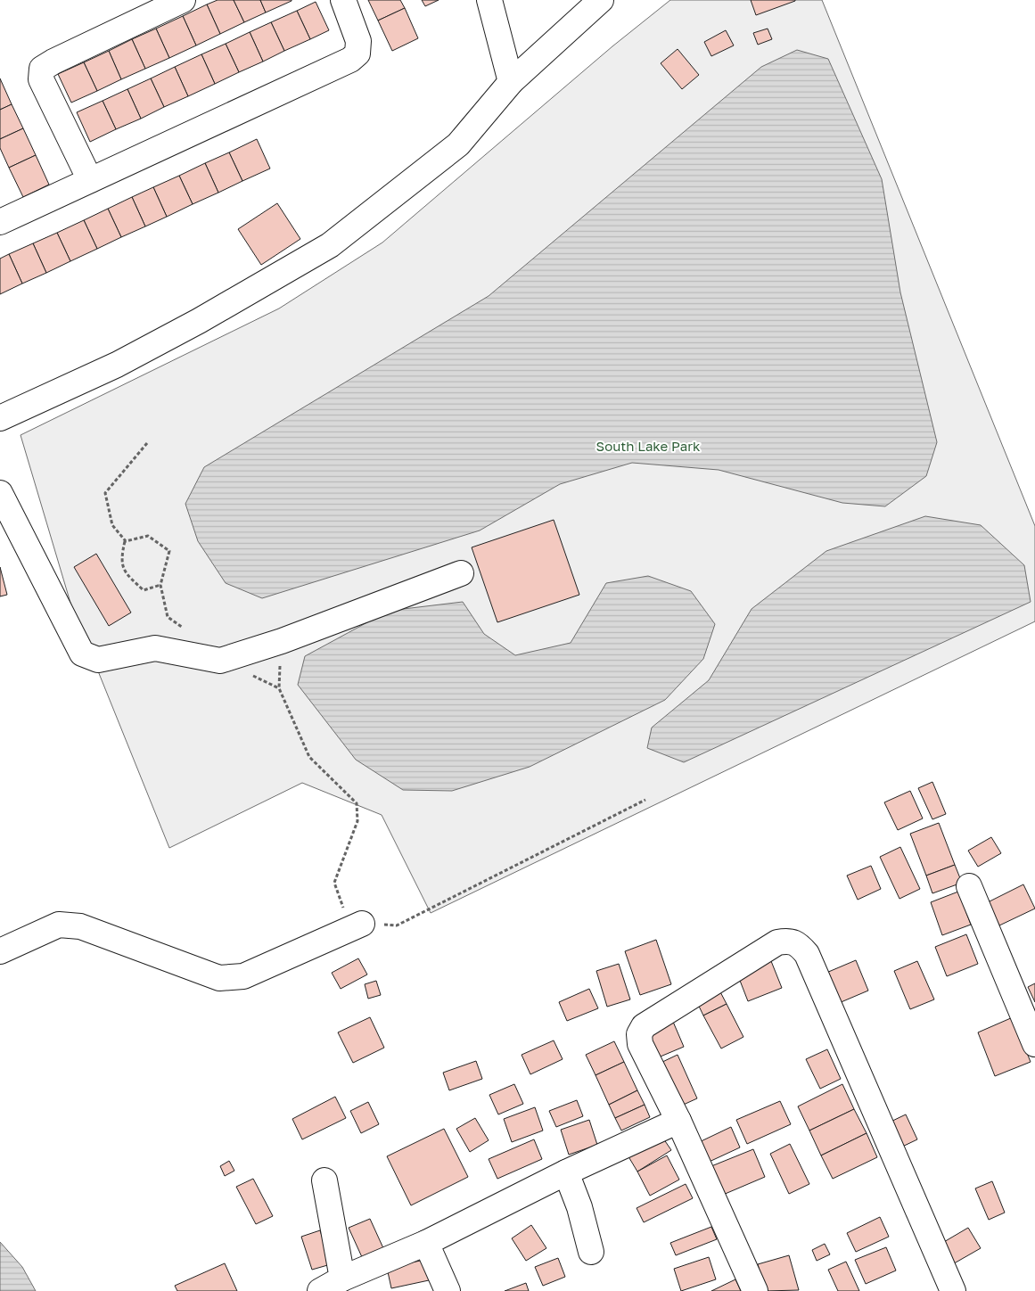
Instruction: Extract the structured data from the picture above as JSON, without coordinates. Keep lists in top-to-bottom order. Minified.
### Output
{"parks":["South Lake Park"]}
